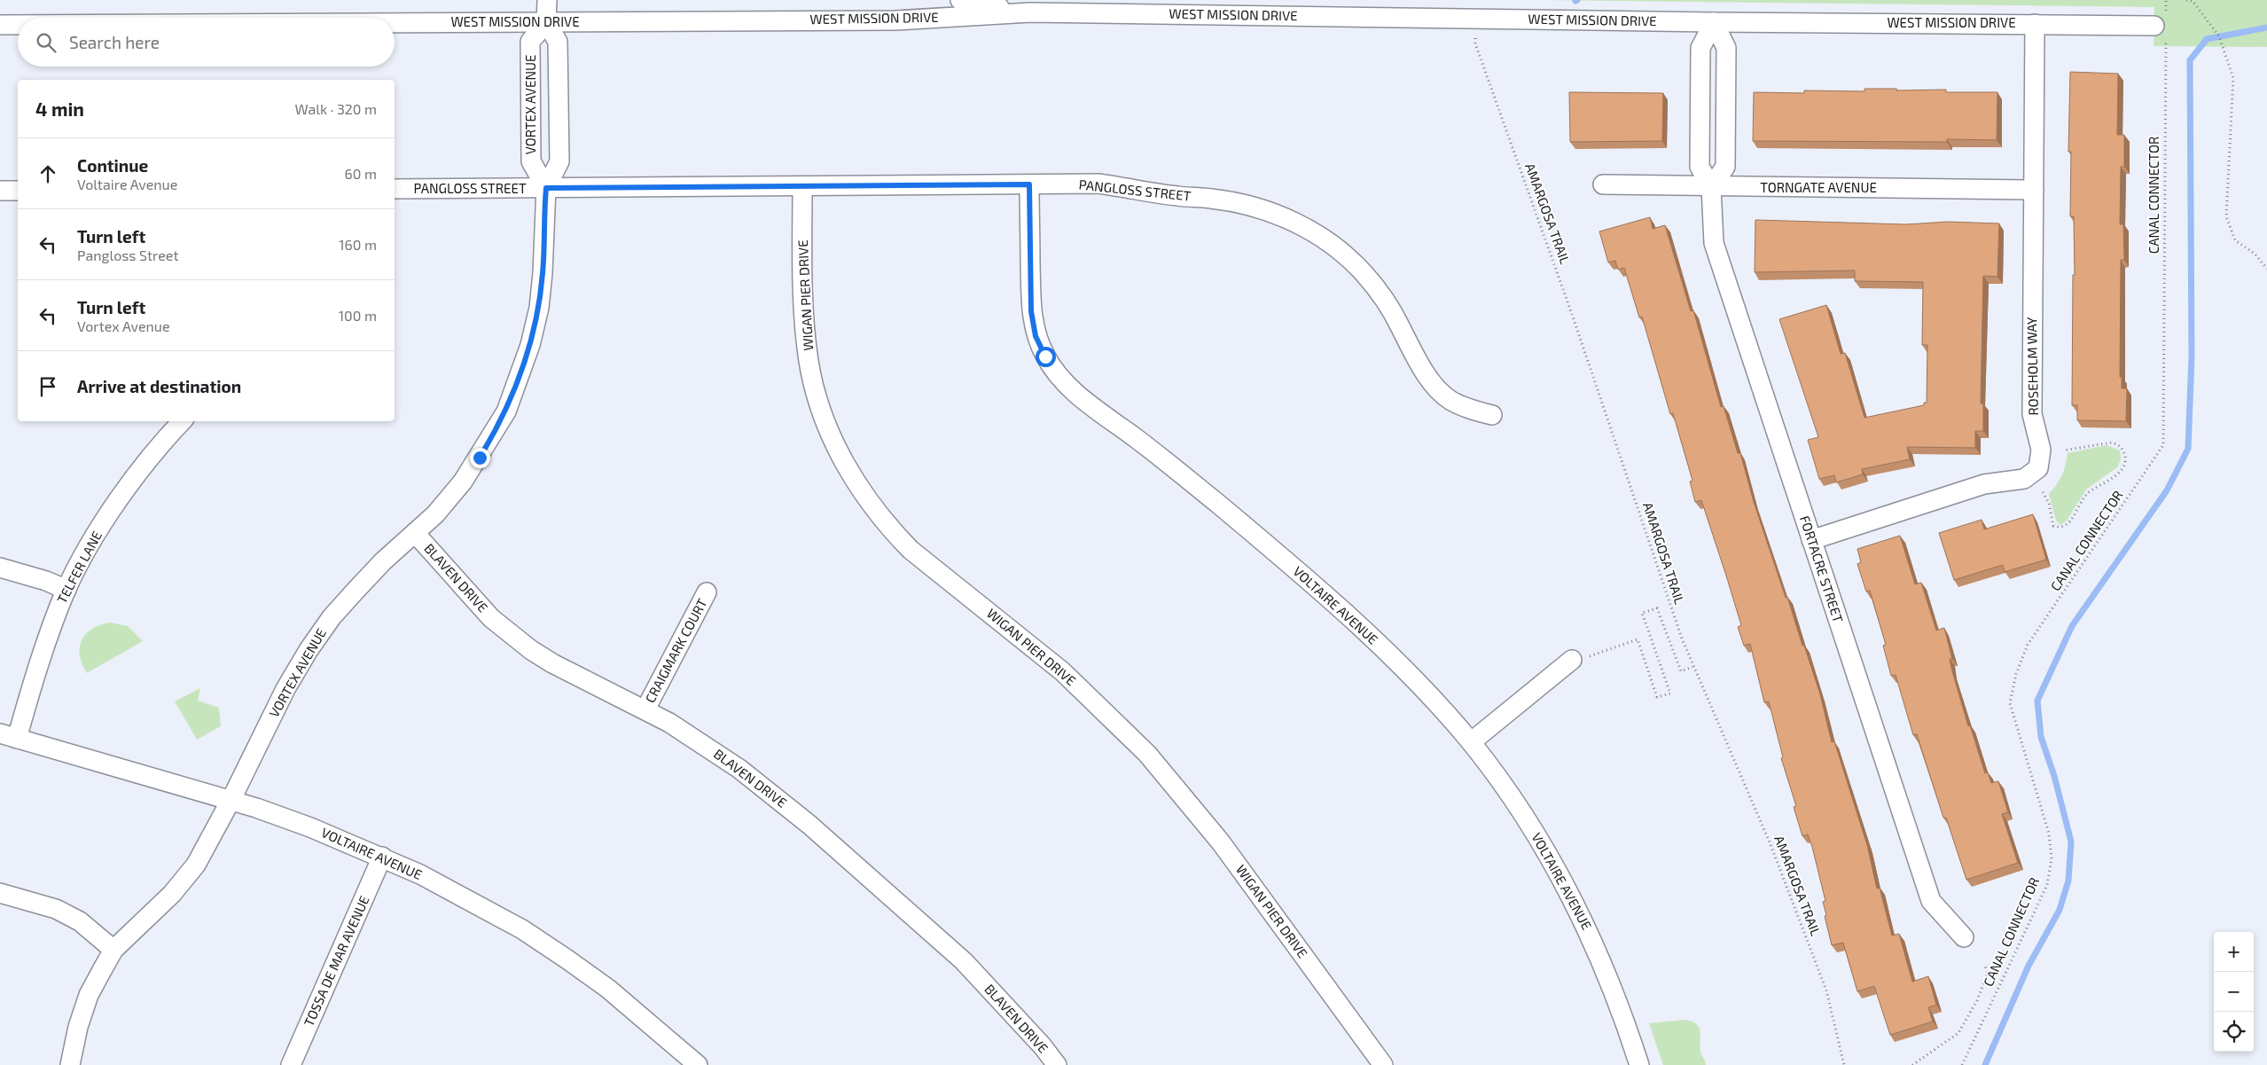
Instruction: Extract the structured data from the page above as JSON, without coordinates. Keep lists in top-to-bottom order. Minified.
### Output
{"streets":{"street":["WEST MISSION DRIVE","VORTEX AVENUE","TORNGATE AVENUE","PANGLOSS STREET","WIGAN PIER DRIVE","ROSEHOLM WAY","TELFER LANE","FORTACRE STREET","BLAVEN DRIVE","VOLTAIRE AVENUE","CRAIGMARK COURT","TOSSA DE MAR AVENUE"],"path":["CANAL CONNECTOR","AMARGOSA TRAIL"]},"crossings":[["WEST MISSION DRIVE","VORTEX AVENUE"],["WEST MISSION DRIVE","CANAL CONNECTOR"],["WEST MISSION DRIVE","ROSEHOLM WAY"],["WEST MISSION DRIVE","FORTACRE STREET"],["VORTEX AVENUE","PANGLOSS STREET"],["VORTEX AVENUE","BLAVEN DRIVE"],["VORTEX AVENUE","VOLTAIRE AVENUE"],["TORNGATE AVENUE","ROSEHOLM WAY"],["TORNGATE AVENUE","FORTACRE STREET"],["PANGLOSS STREET","WIGAN PIER DRIVE"],["PANGLOSS STREET","VOLTAIRE AVENUE"],["ROSEHOLM WAY","FORTACRE STREET"],["TELFER LANE","VOLTAIRE AVENUE"],["BLAVEN DRIVE","CRAIGMARK COURT"],["VOLTAIRE AVENUE","TOSSA DE MAR AVENUE"]],"page":{"search":"Search here","heading":["4 min","Walk · 320 m"],"list":[["Continue","Voltaire Avenue","60 m"],["Turn left","Pangloss Street","160 m"],["Turn left","Vortex Avenue","100 m"],"Arrive at destination"],"map_buttons":["+","−"]}}
